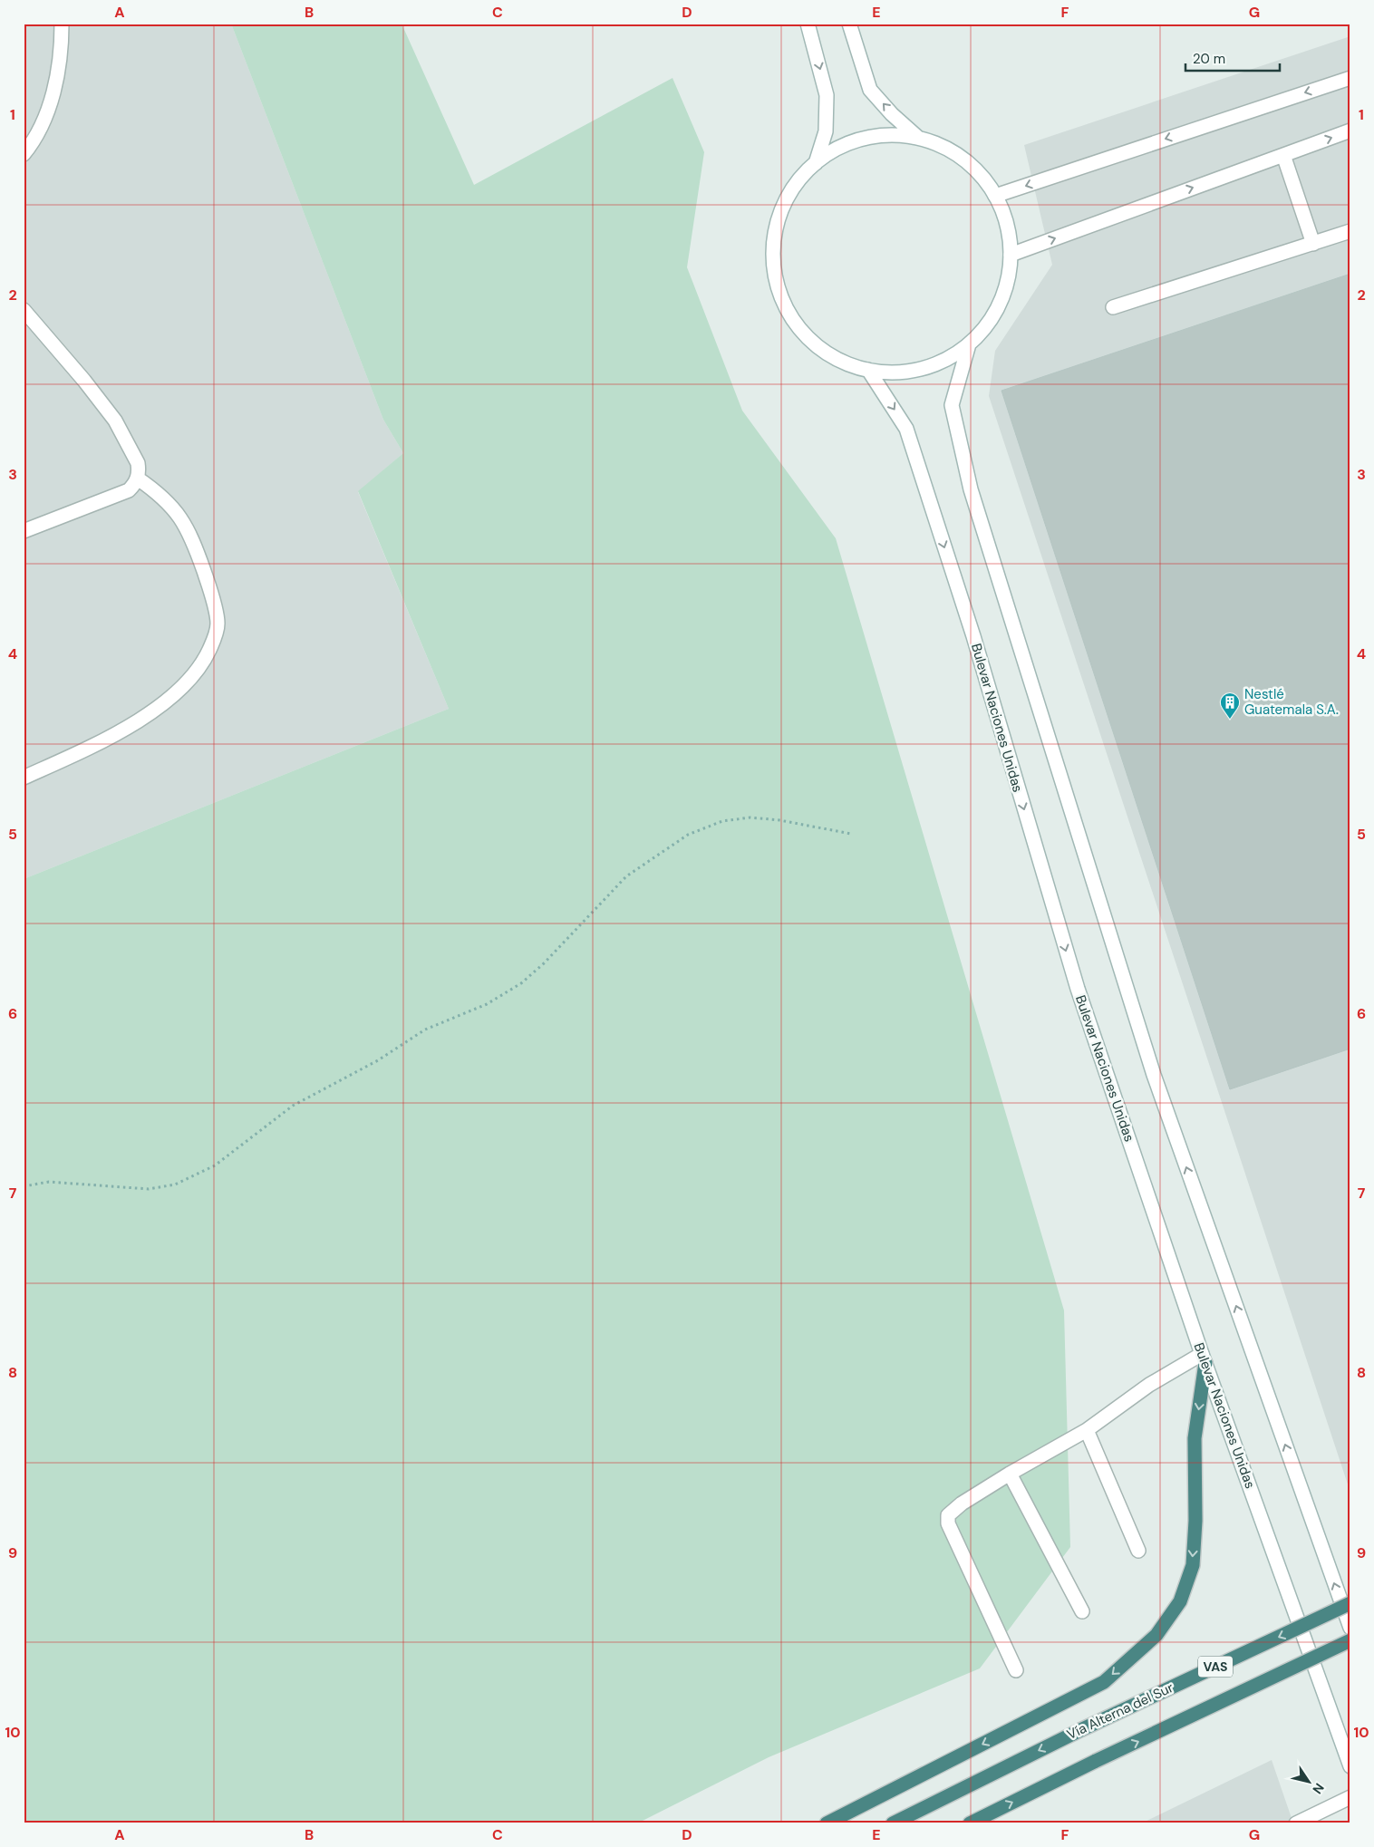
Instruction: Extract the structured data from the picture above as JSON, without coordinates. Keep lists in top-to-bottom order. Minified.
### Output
{"streets":{"highway":["VAS","Vía Alterna del Sur"],"main road":["Bulevar Naciones Unidas"]},"places":{"building":["Nestlé Guatemala S.A."]},"scale_bar":"20 m","north":"bottom right","grid":{"columns":["A","B","C","D","E","F","G"],"rows":["1","2","3","4","5","6","7","8","9","10"]}}
